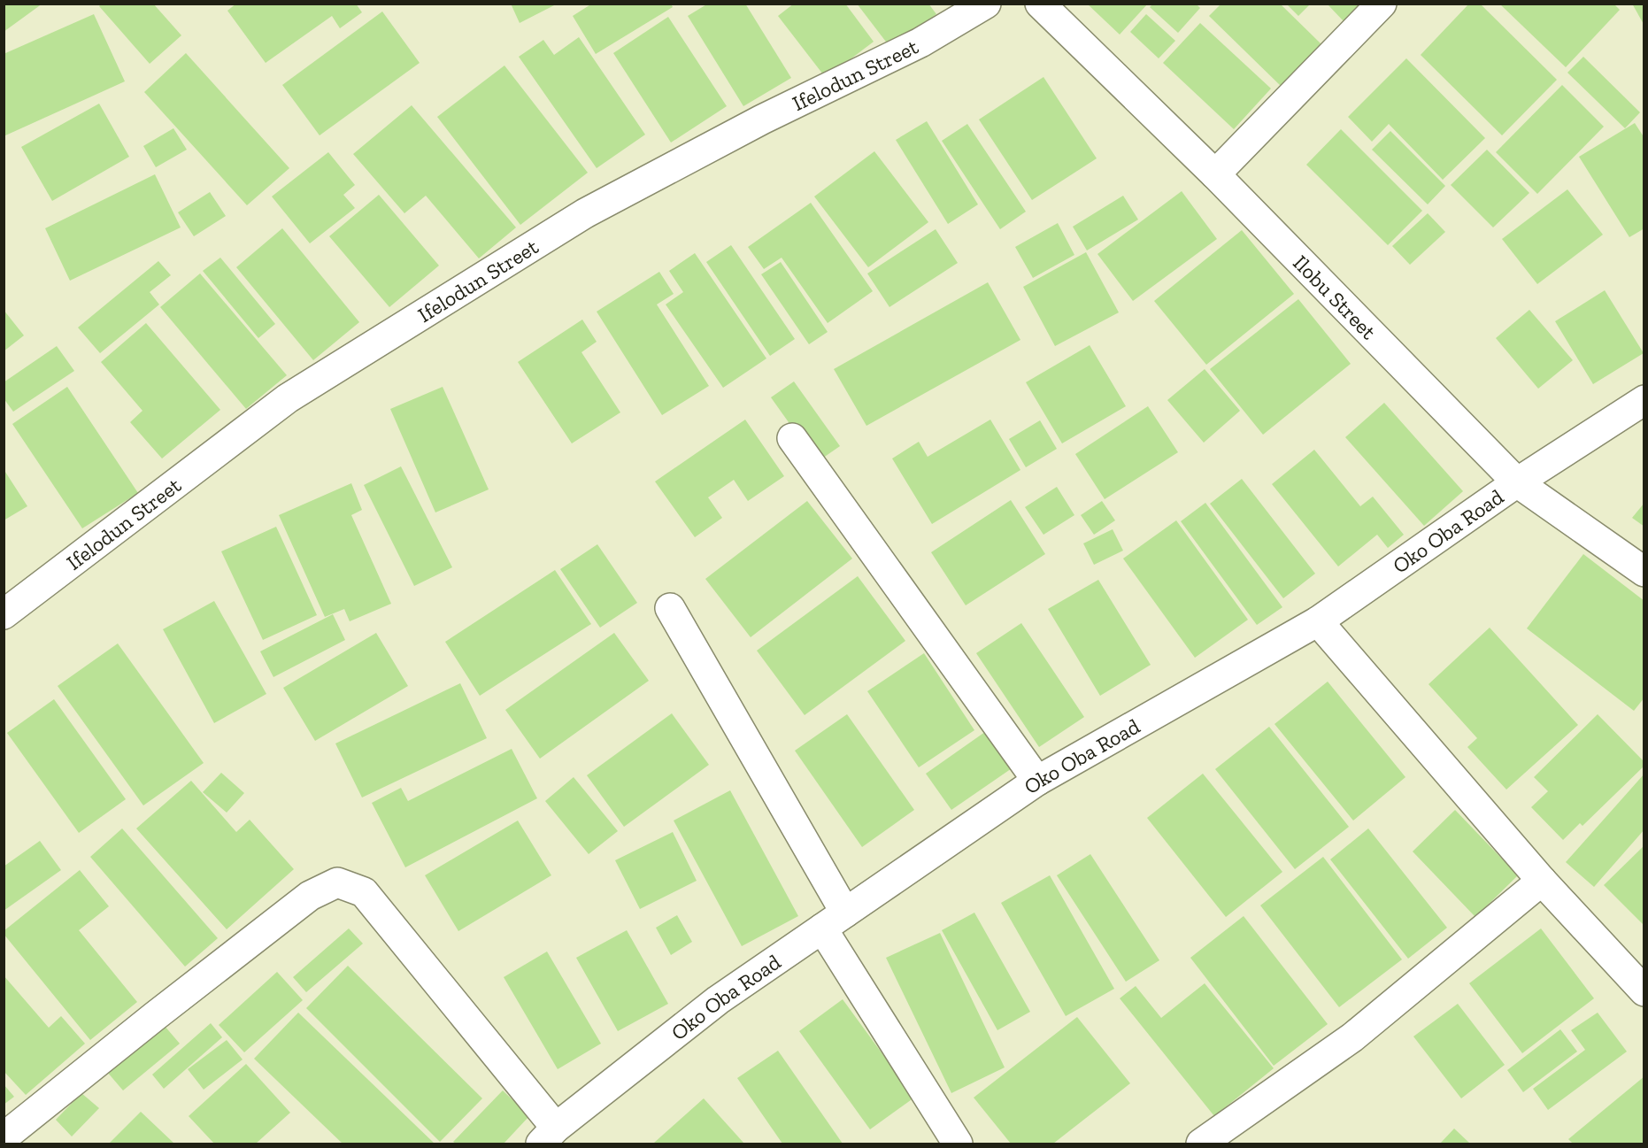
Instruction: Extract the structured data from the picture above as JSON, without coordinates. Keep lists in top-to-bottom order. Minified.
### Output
{"streets":{"street":["Ifelodun Street","Ilobu Street","Oko Oba Road"]},"crossings":[["Ilobu Street","Oko Oba Road"]]}
